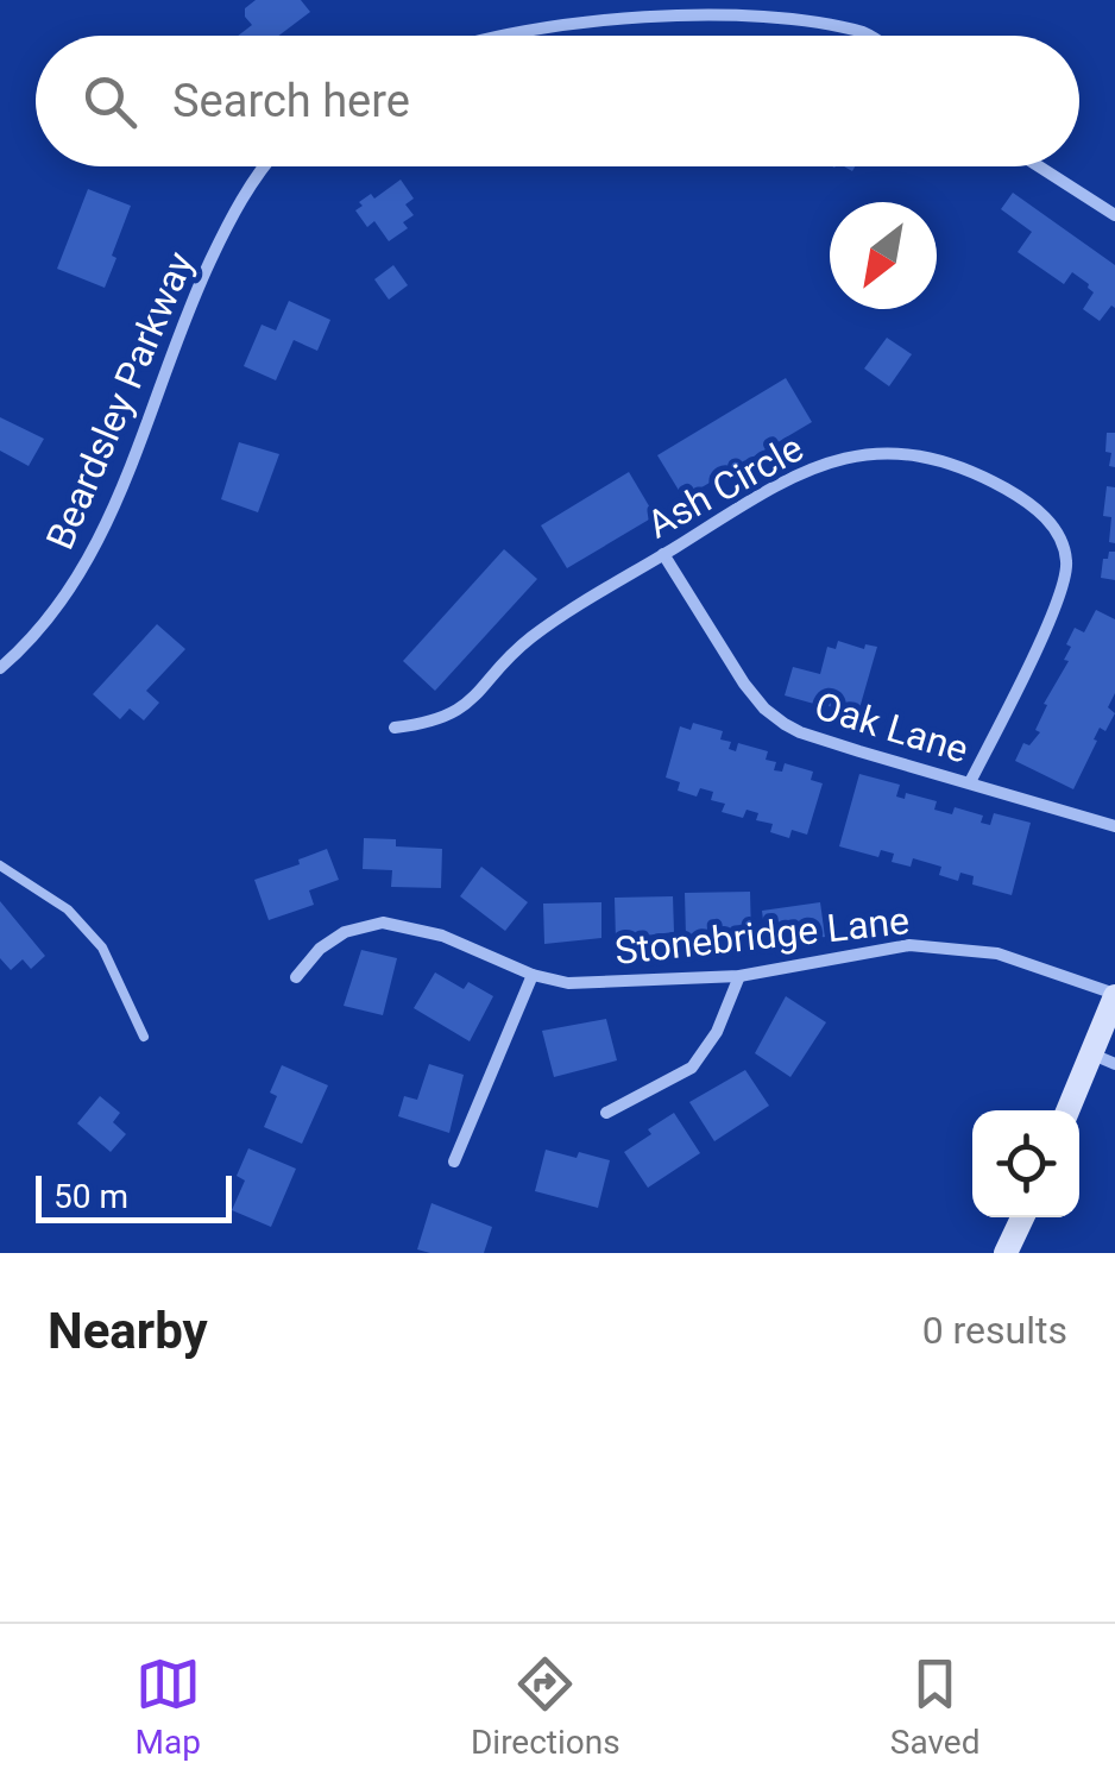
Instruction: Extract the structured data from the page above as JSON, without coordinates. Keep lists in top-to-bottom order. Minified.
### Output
{"streets":{"street":["Beardsley Parkway","Ash Circle","Oak Lane","Stonebridge Lane"]},"crossings":[["Ash Circle","Oak Lane"]],"scale_bar":"50 m","north":"bottom left","page":{"search":"Search here","scale":"50 m","heading":["Nearby","0 results"],"nav":["Map","Directions","Saved"]}}
